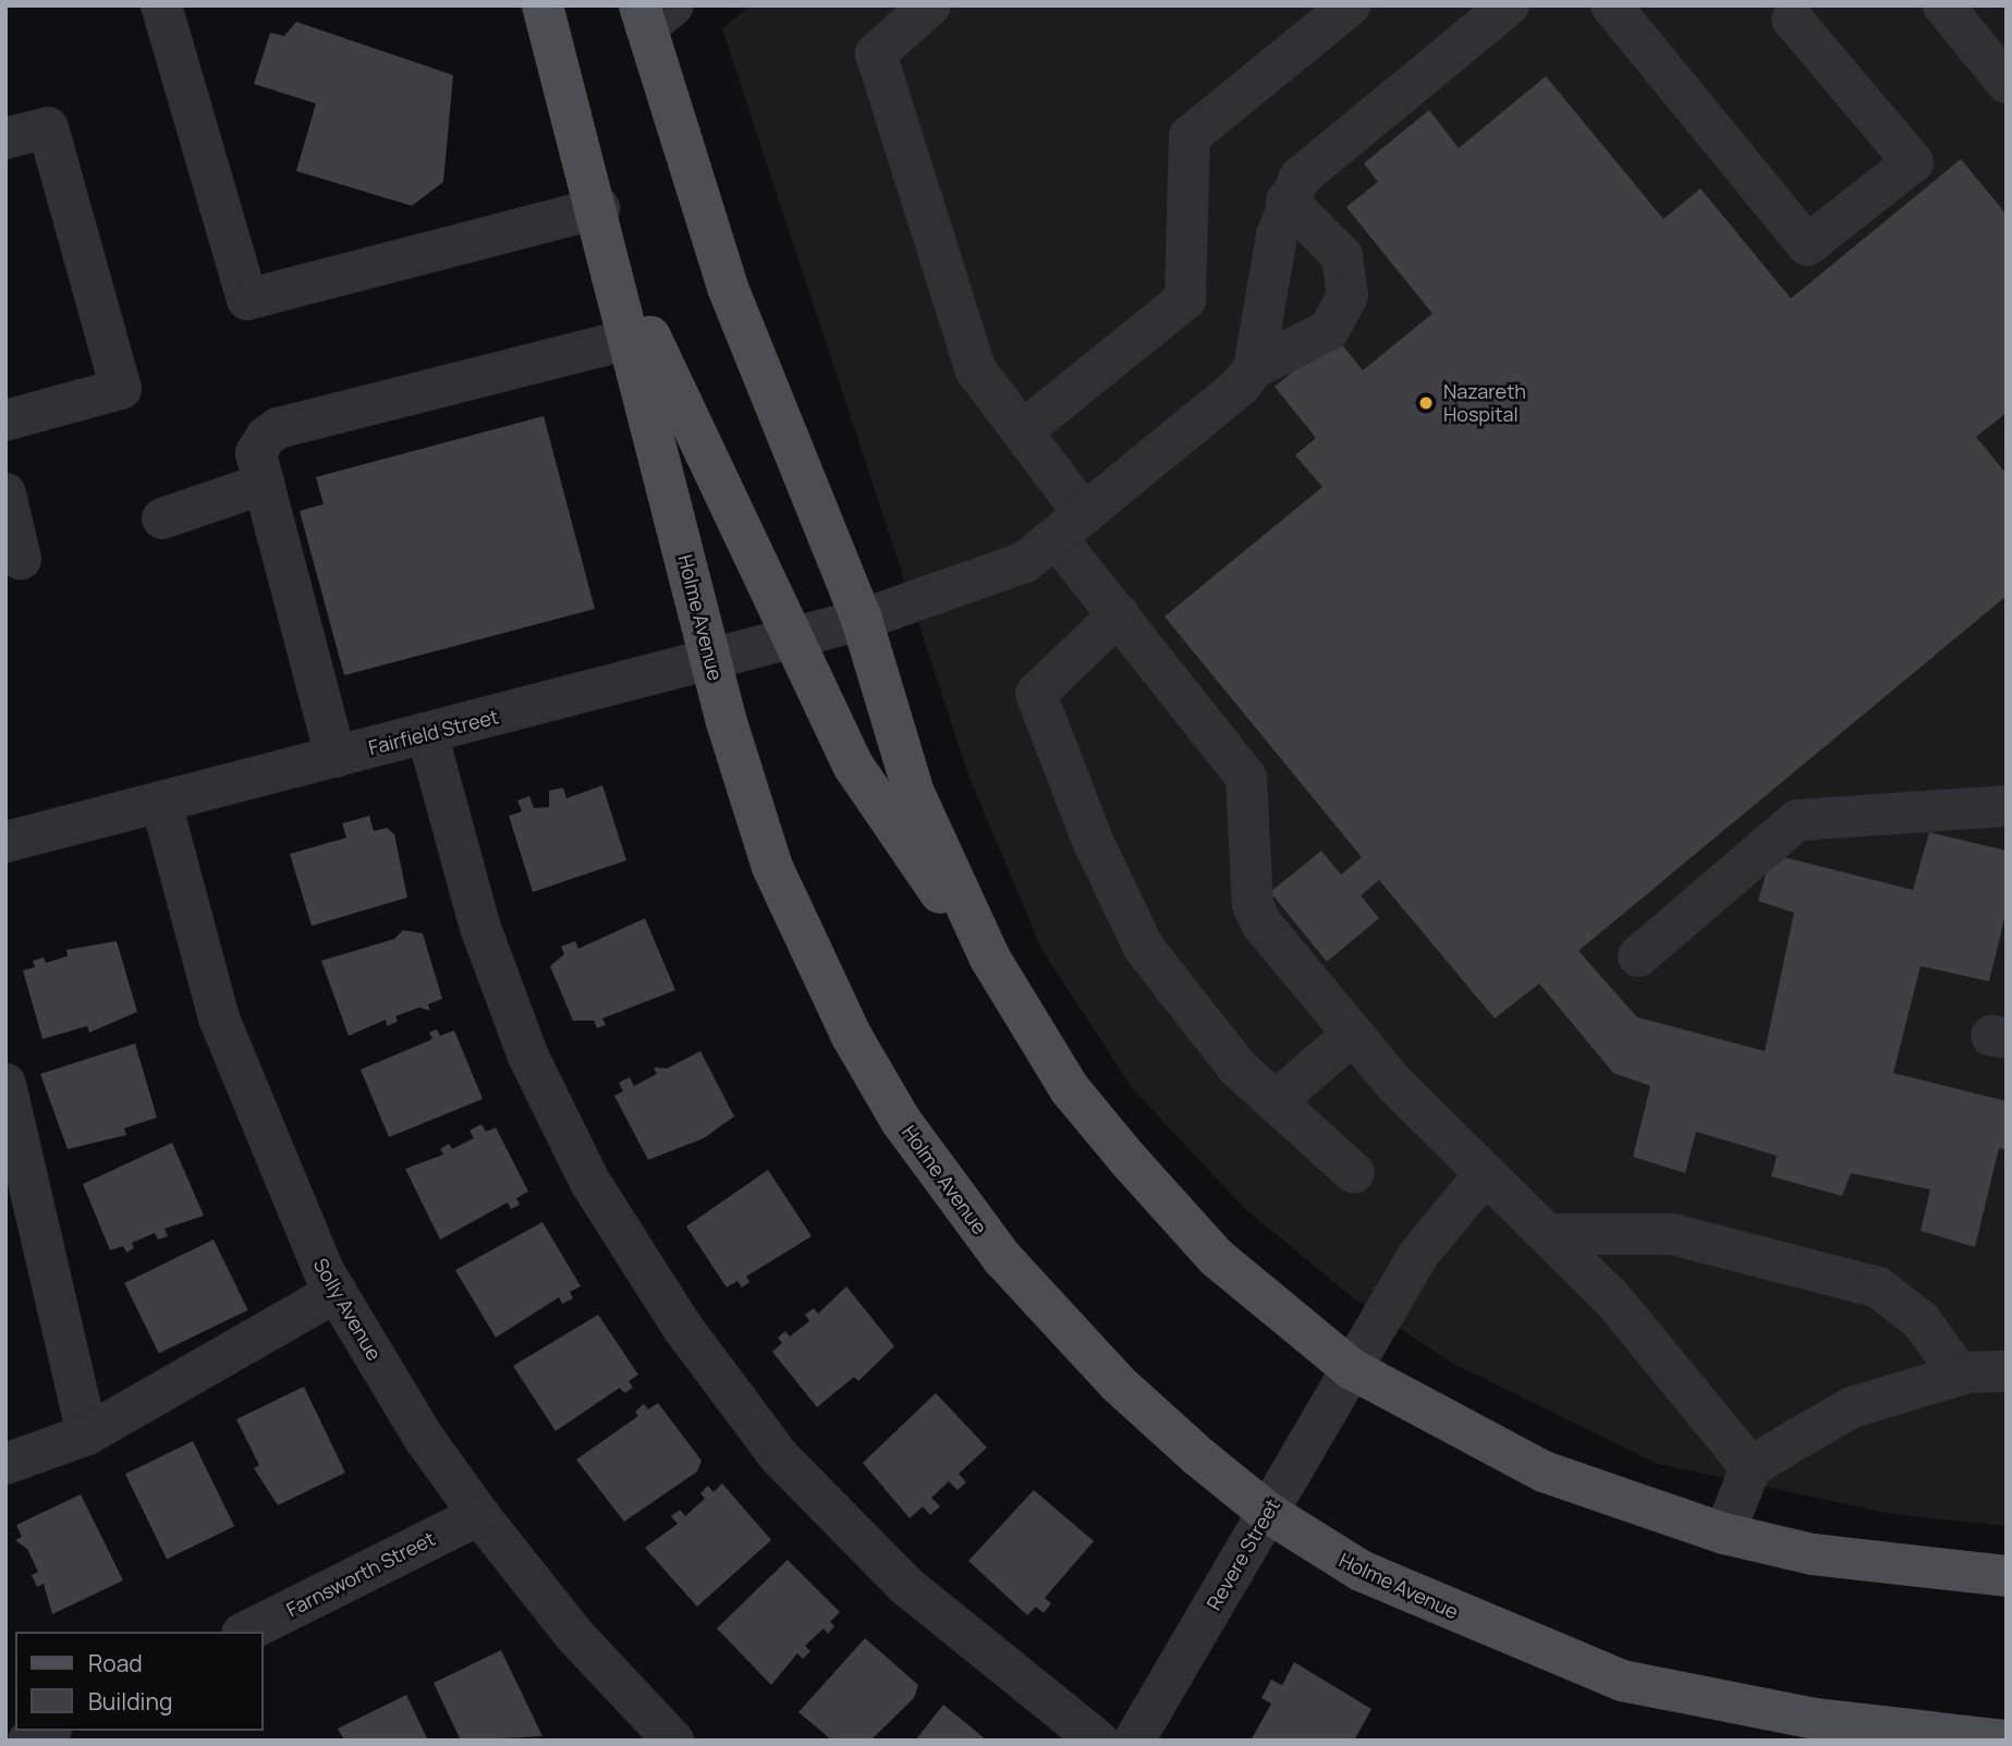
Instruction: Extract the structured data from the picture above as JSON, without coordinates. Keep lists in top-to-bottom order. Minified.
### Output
{"streets":{"main road":["Holme Avenue"],"street":["Fairfield Street","Solly Avenue","Revere Street","Farnsworth Street"]},"crossings":[["Holme Avenue","Fairfield Street"],["Holme Avenue","Revere Street"],["Fairfield Street","Solly Avenue"],["Solly Avenue","Farnsworth Street"]],"places":["Nazareth Hospital"],"legend":["Road","Building"]}
